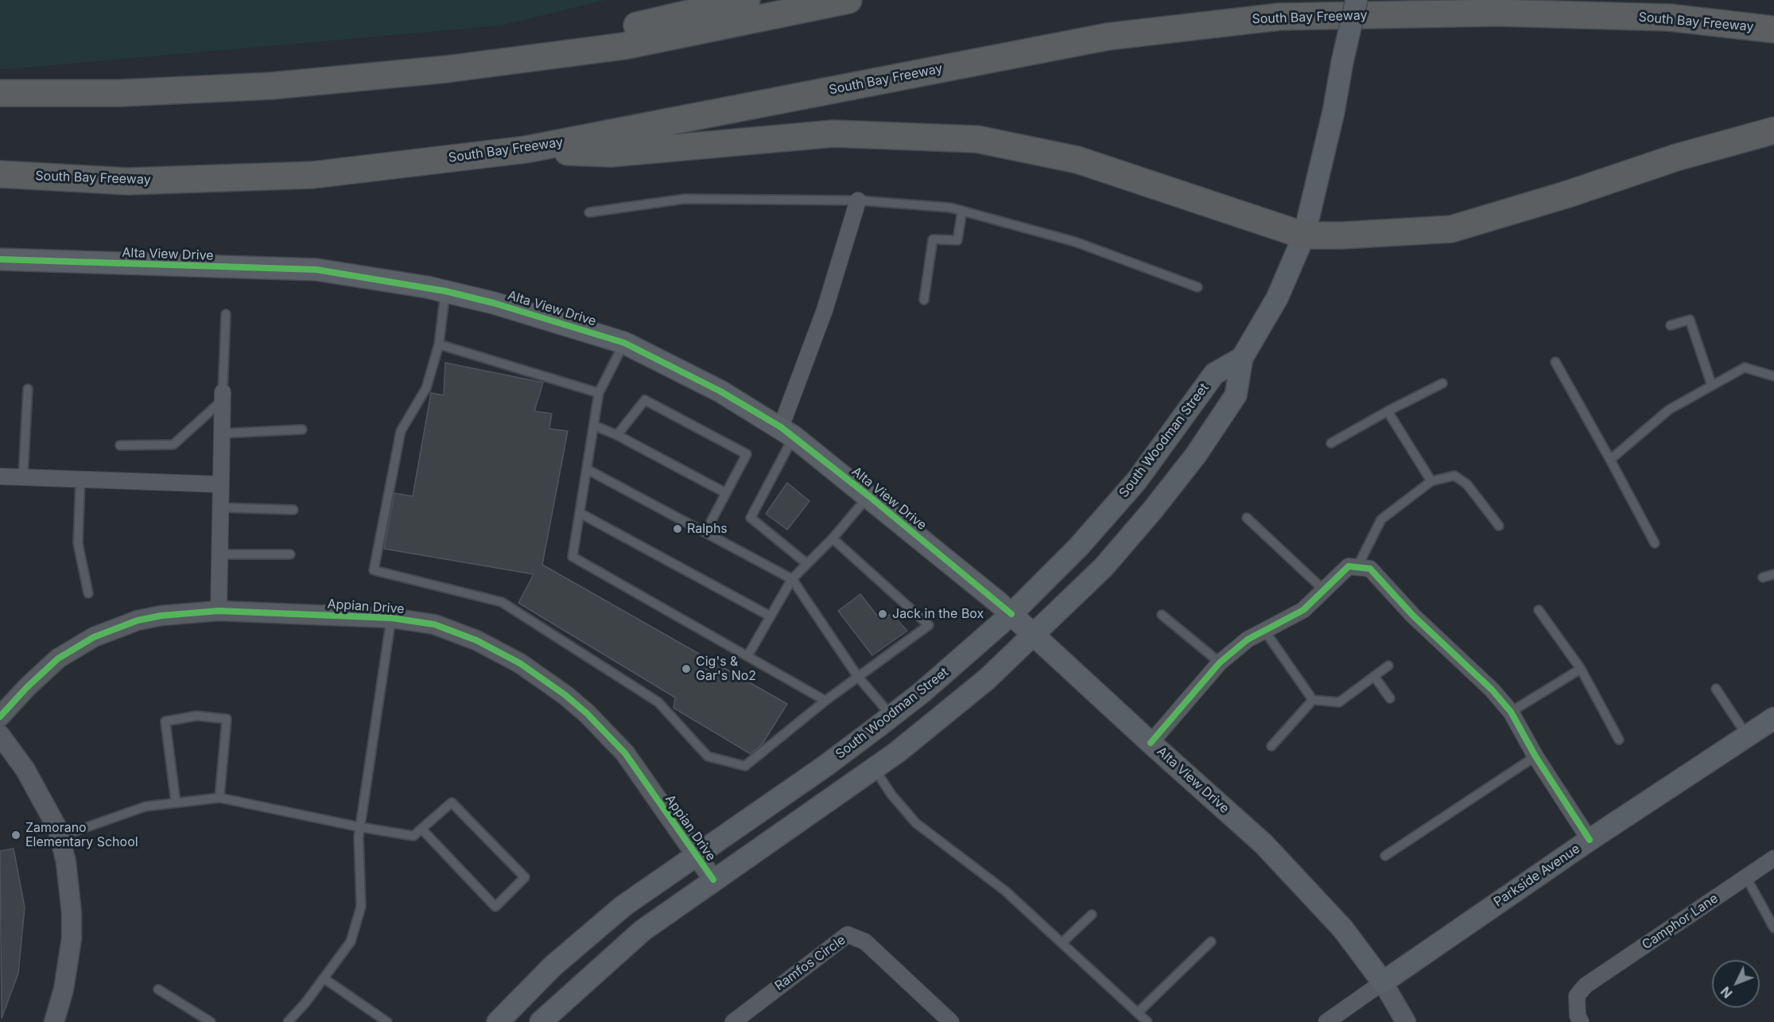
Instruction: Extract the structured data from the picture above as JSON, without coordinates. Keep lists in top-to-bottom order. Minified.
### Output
{"streets":{"highway":["South Bay Freeway"],"main road":["Alta View Drive","South Woodman Street","Parkside Avenue"],"street":["Appian Drive","Camphor Lane","Ramfos Circle"]},"crossings":[["Alta View Drive","South Woodman Street"],["Alta View Drive","Parkside Avenue"],["South Woodman Street","Appian Drive"]],"places":["Ralphs","Jack in the Box","Cig's & Gar's No2","Zamorano Elementary School"],"north":"bottom left"}
